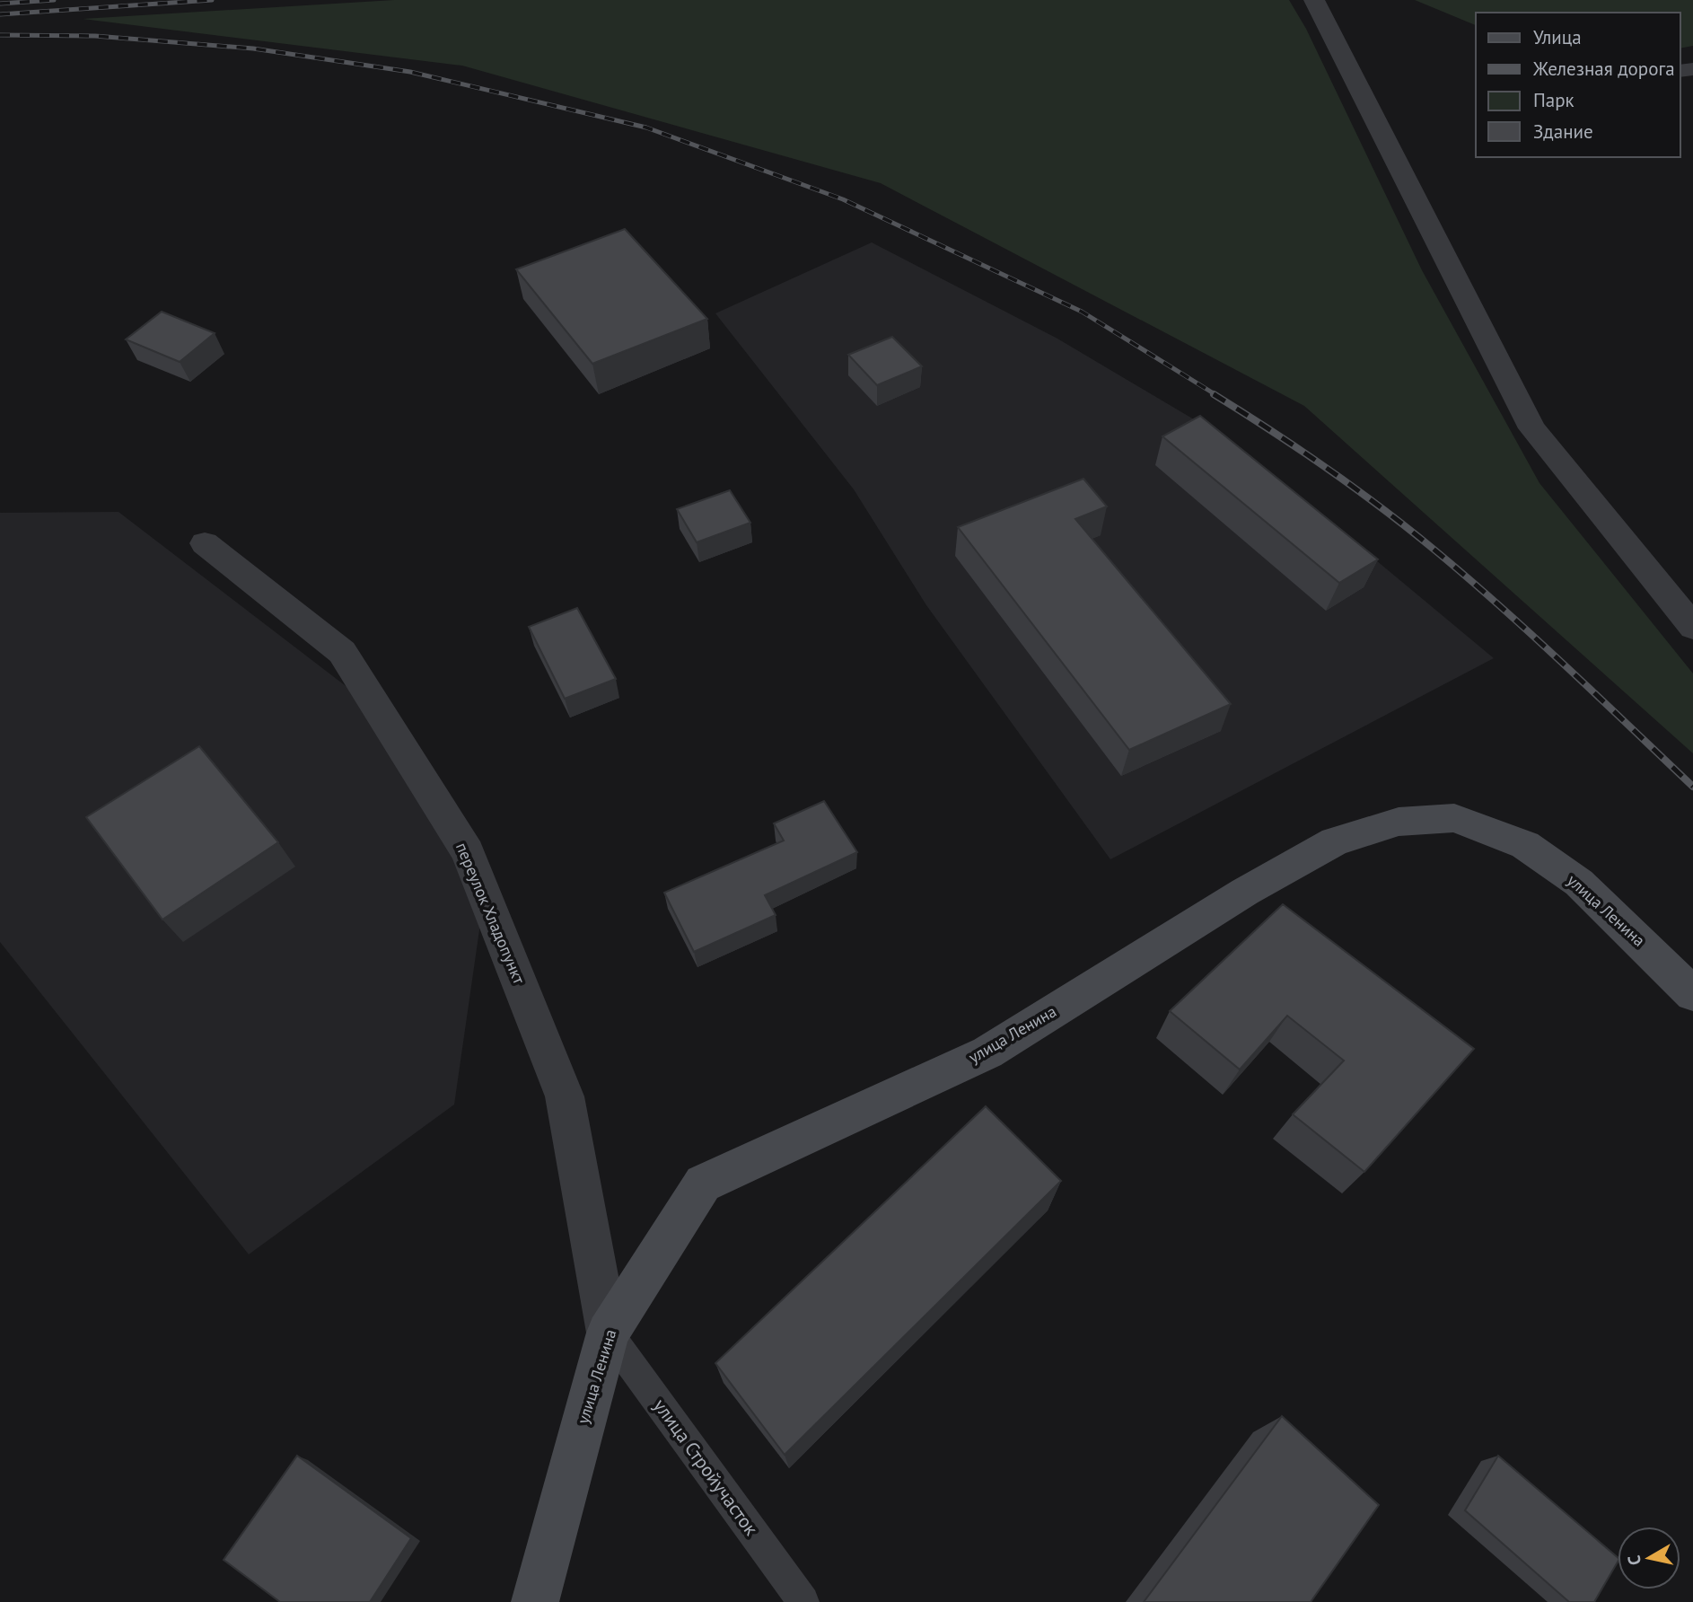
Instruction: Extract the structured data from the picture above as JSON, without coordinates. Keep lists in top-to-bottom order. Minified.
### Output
{"streets":{"street":["улица Ленина","переулок Хладопункт"],"lane":["улица Стройучасток"]},"crossings":[["улица Ленина","переулок Хладопункт"],["улица Ленина","улица Стройучасток"],["переулок Хладопункт","улица Стройучасток"]],"legend":["Улица","Железная дорога","Парк","Здание"],"north":"left"}
